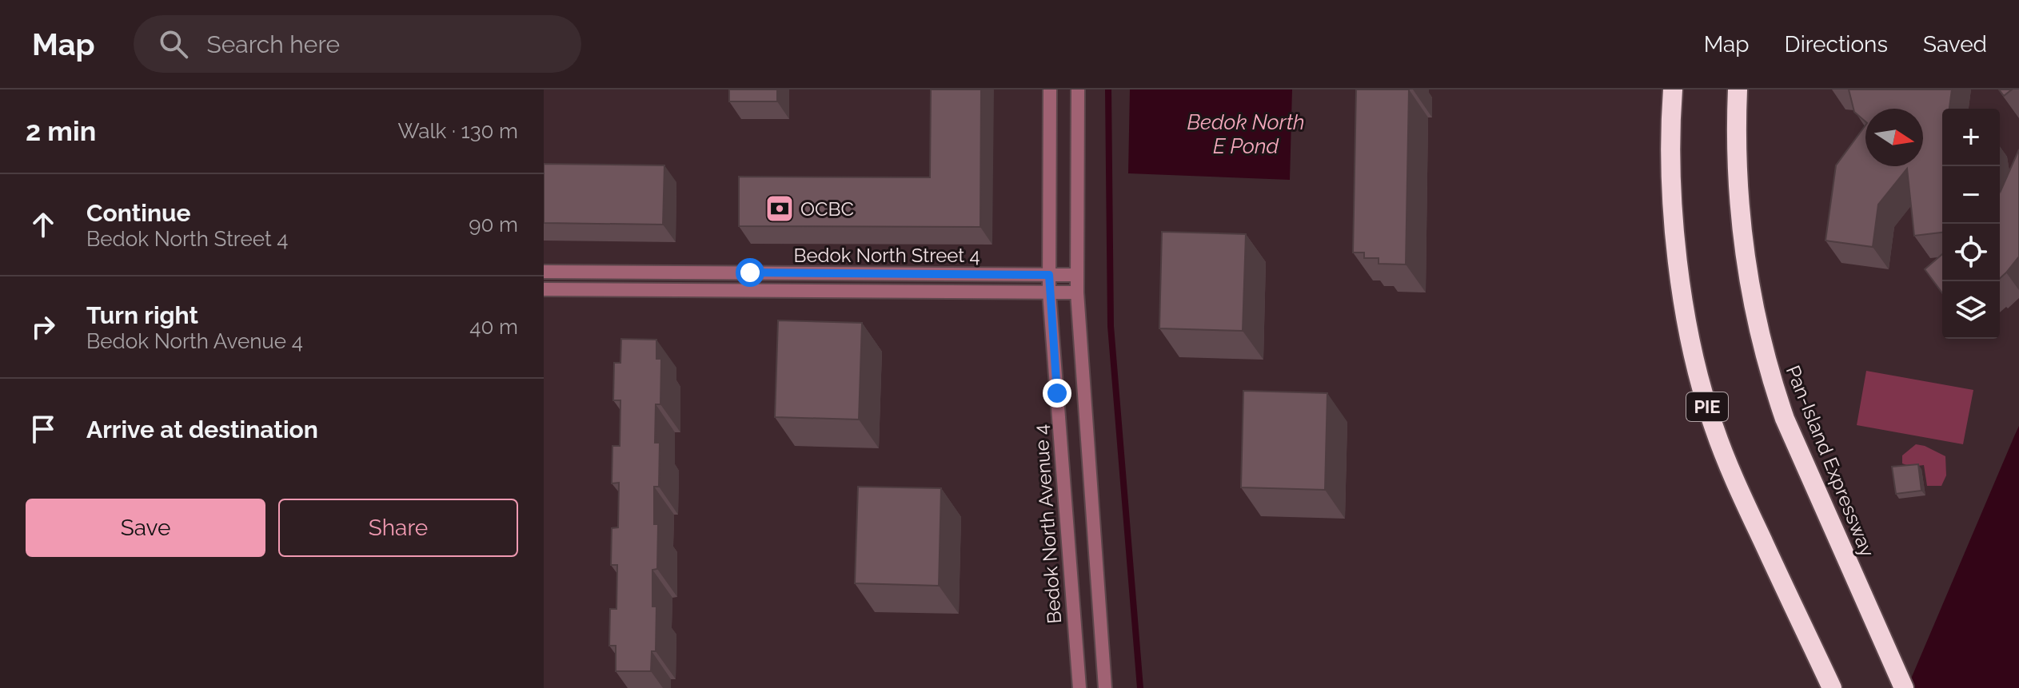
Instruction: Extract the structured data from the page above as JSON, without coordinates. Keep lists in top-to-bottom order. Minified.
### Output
{"streets":{"highway":["PIE","Pan-Island Expressway"],"street":["Bedok North Street 4","Bedok North Avenue 4"]},"crossings":[["Bedok North Street 4","Bedok North Avenue 4"]],"water":["Bedok North E Pond"],"places":{"bank":["OCBC"]},"north":"right","page":{"header":"Map","search":"Search here","nav":["Map","Directions","Saved"],"heading":["2 min","Walk · 130 m"],"map_buttons":["+","−"],"list":[["Continue","Bedok North Street 4","90 m"],["Turn right","Bedok North Avenue 4","40 m"],"Arrive at destination"],"buttons":["Save","Share"]}}
